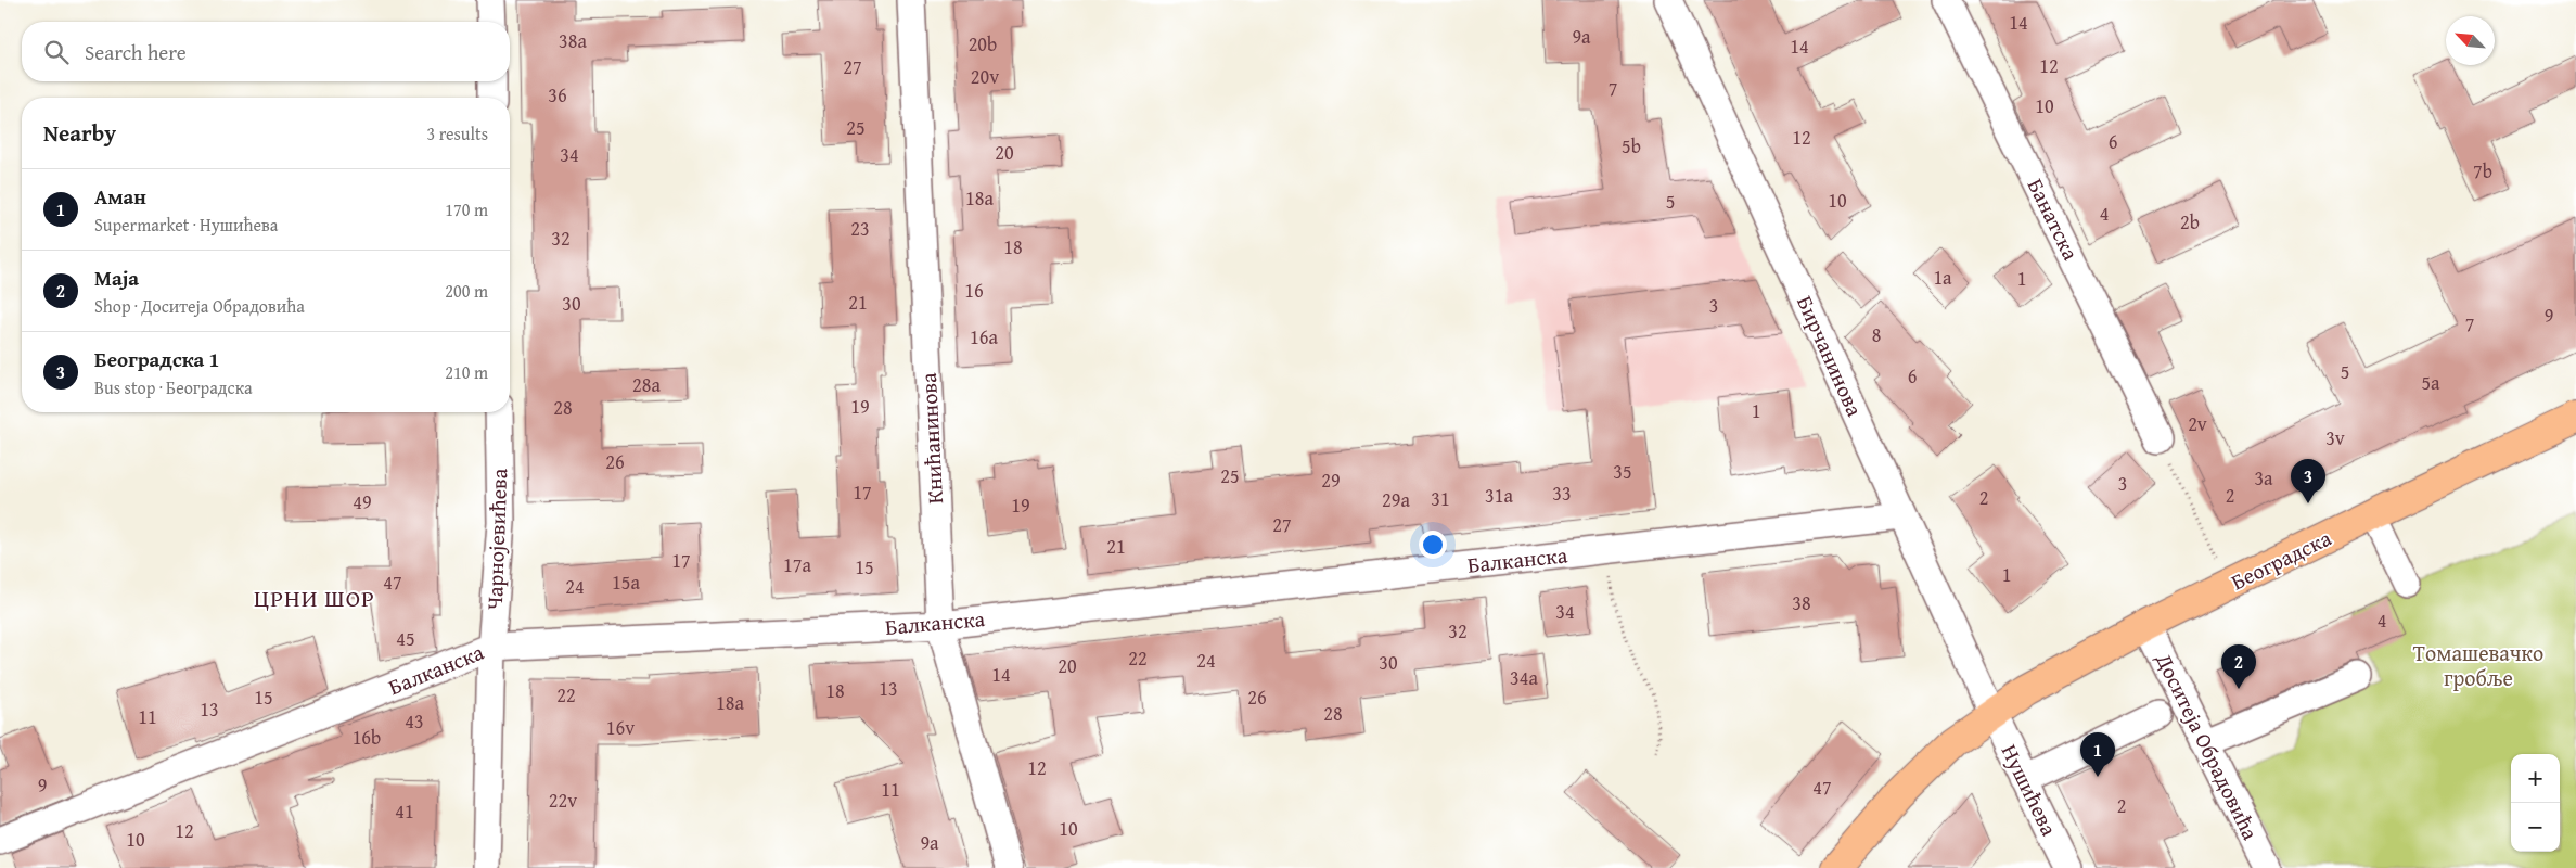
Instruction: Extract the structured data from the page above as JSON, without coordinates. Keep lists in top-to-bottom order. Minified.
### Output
{"streets":{"main road":["Београдска"],"street":["Банатска","Бирчанинова","Книћанинова","Чарнојевићева","Балканска","Доситеја Обрадовића","Нушићева"]},"crossings":[["Бирчанинова","Балканска"],["Бирчанинова","Београдска"],["Бирчанинова","Нушићева"],["Книћанинова","Балканска"],["Чарнојевићева","Балканска"],["Београдска","Доситеја Обрадовића"],["Београдска","Нушићева"]],"districts":["ЦРНИ ШОР"],"parks":["Томашевачко гробље"],"house_numbers":["14","9a","38a","20b","14","12","27","20v","7","36","10","25","12","6","5b","20","34","7b","18a","10","5","4","2b","23","32","18","1a","1","16","21","30","3","9","7","8","16a","5","6","5a","28a","19","28","1","2v","3v","26","35","25","3a","29","3","17","33","31a","2","2","31","29a","49","19","27","21","17","17a","15","1","47","15a","24","38","34","4","32","45","22","24","30","20","14","34a","13","18","22","15","26","18a","13","28","11","43","16v","16b","12","9","47","11","22v","2","41","10","12","10","9a"],"north":"top left","page":{"search":"Search here","heading":["Nearby","3 results"],"list":[{"mark":"1","name":"Аман","note":"Supermarket · Нушићева","value":"170 m"},{"mark":"2","name":"Маја","note":"Shop · Доситеја Обрадовића","value":"200 m"},{"mark":"3","name":"Београдска 1","note":"Bus stop · Београдска","value":"210 m"}],"pins":["3","2","1"],"map_buttons":["+","−"]}}
